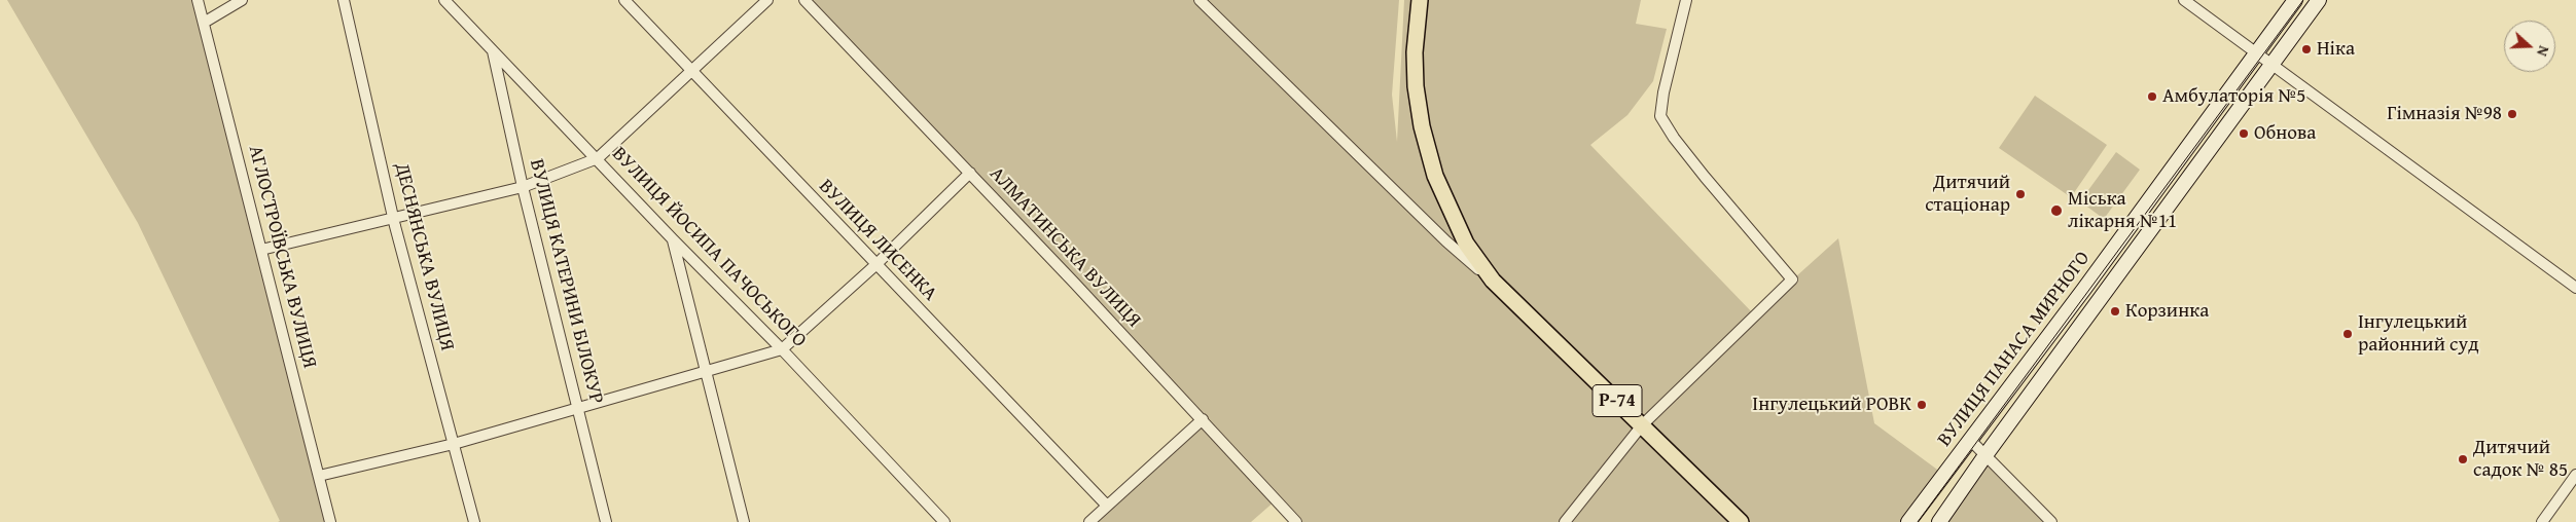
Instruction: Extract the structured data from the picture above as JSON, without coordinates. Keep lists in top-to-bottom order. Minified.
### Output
{"streets":{"main road":["ВУЛИЦЯ ПАНАСА МИРНОГО","Р-74"],"street":["ВУЛИЦЯ ЛИСЕНКА","ВУЛИЦЯ ЙОСИПА ПАЧОСЬКОГО","АЛМАТИНСЬКА ВУЛИЦЯ","АГЛОСТРОЇВСЬКА ВУЛИЦЯ","ДЕСНЯНСЬКА ВУЛИЦЯ","ВУЛИЦЯ КАТЕРИНИ БІЛОКУР"]},"crossings":[["ВУЛИЦЯ ЙОСИПА ПАЧОСЬКОГО","ВУЛИЦЯ КАТЕРИНИ БІЛОКУР"]],"places":["Ніка","Амбулаторія №5","Гімназія №98","Обнова","Дитячий стаціонар","Міська лікарня №11","Корзинка","Інгулецький районний суд","Інгулецький РОВК","Дитячий садок № 85"],"north":"right"}
